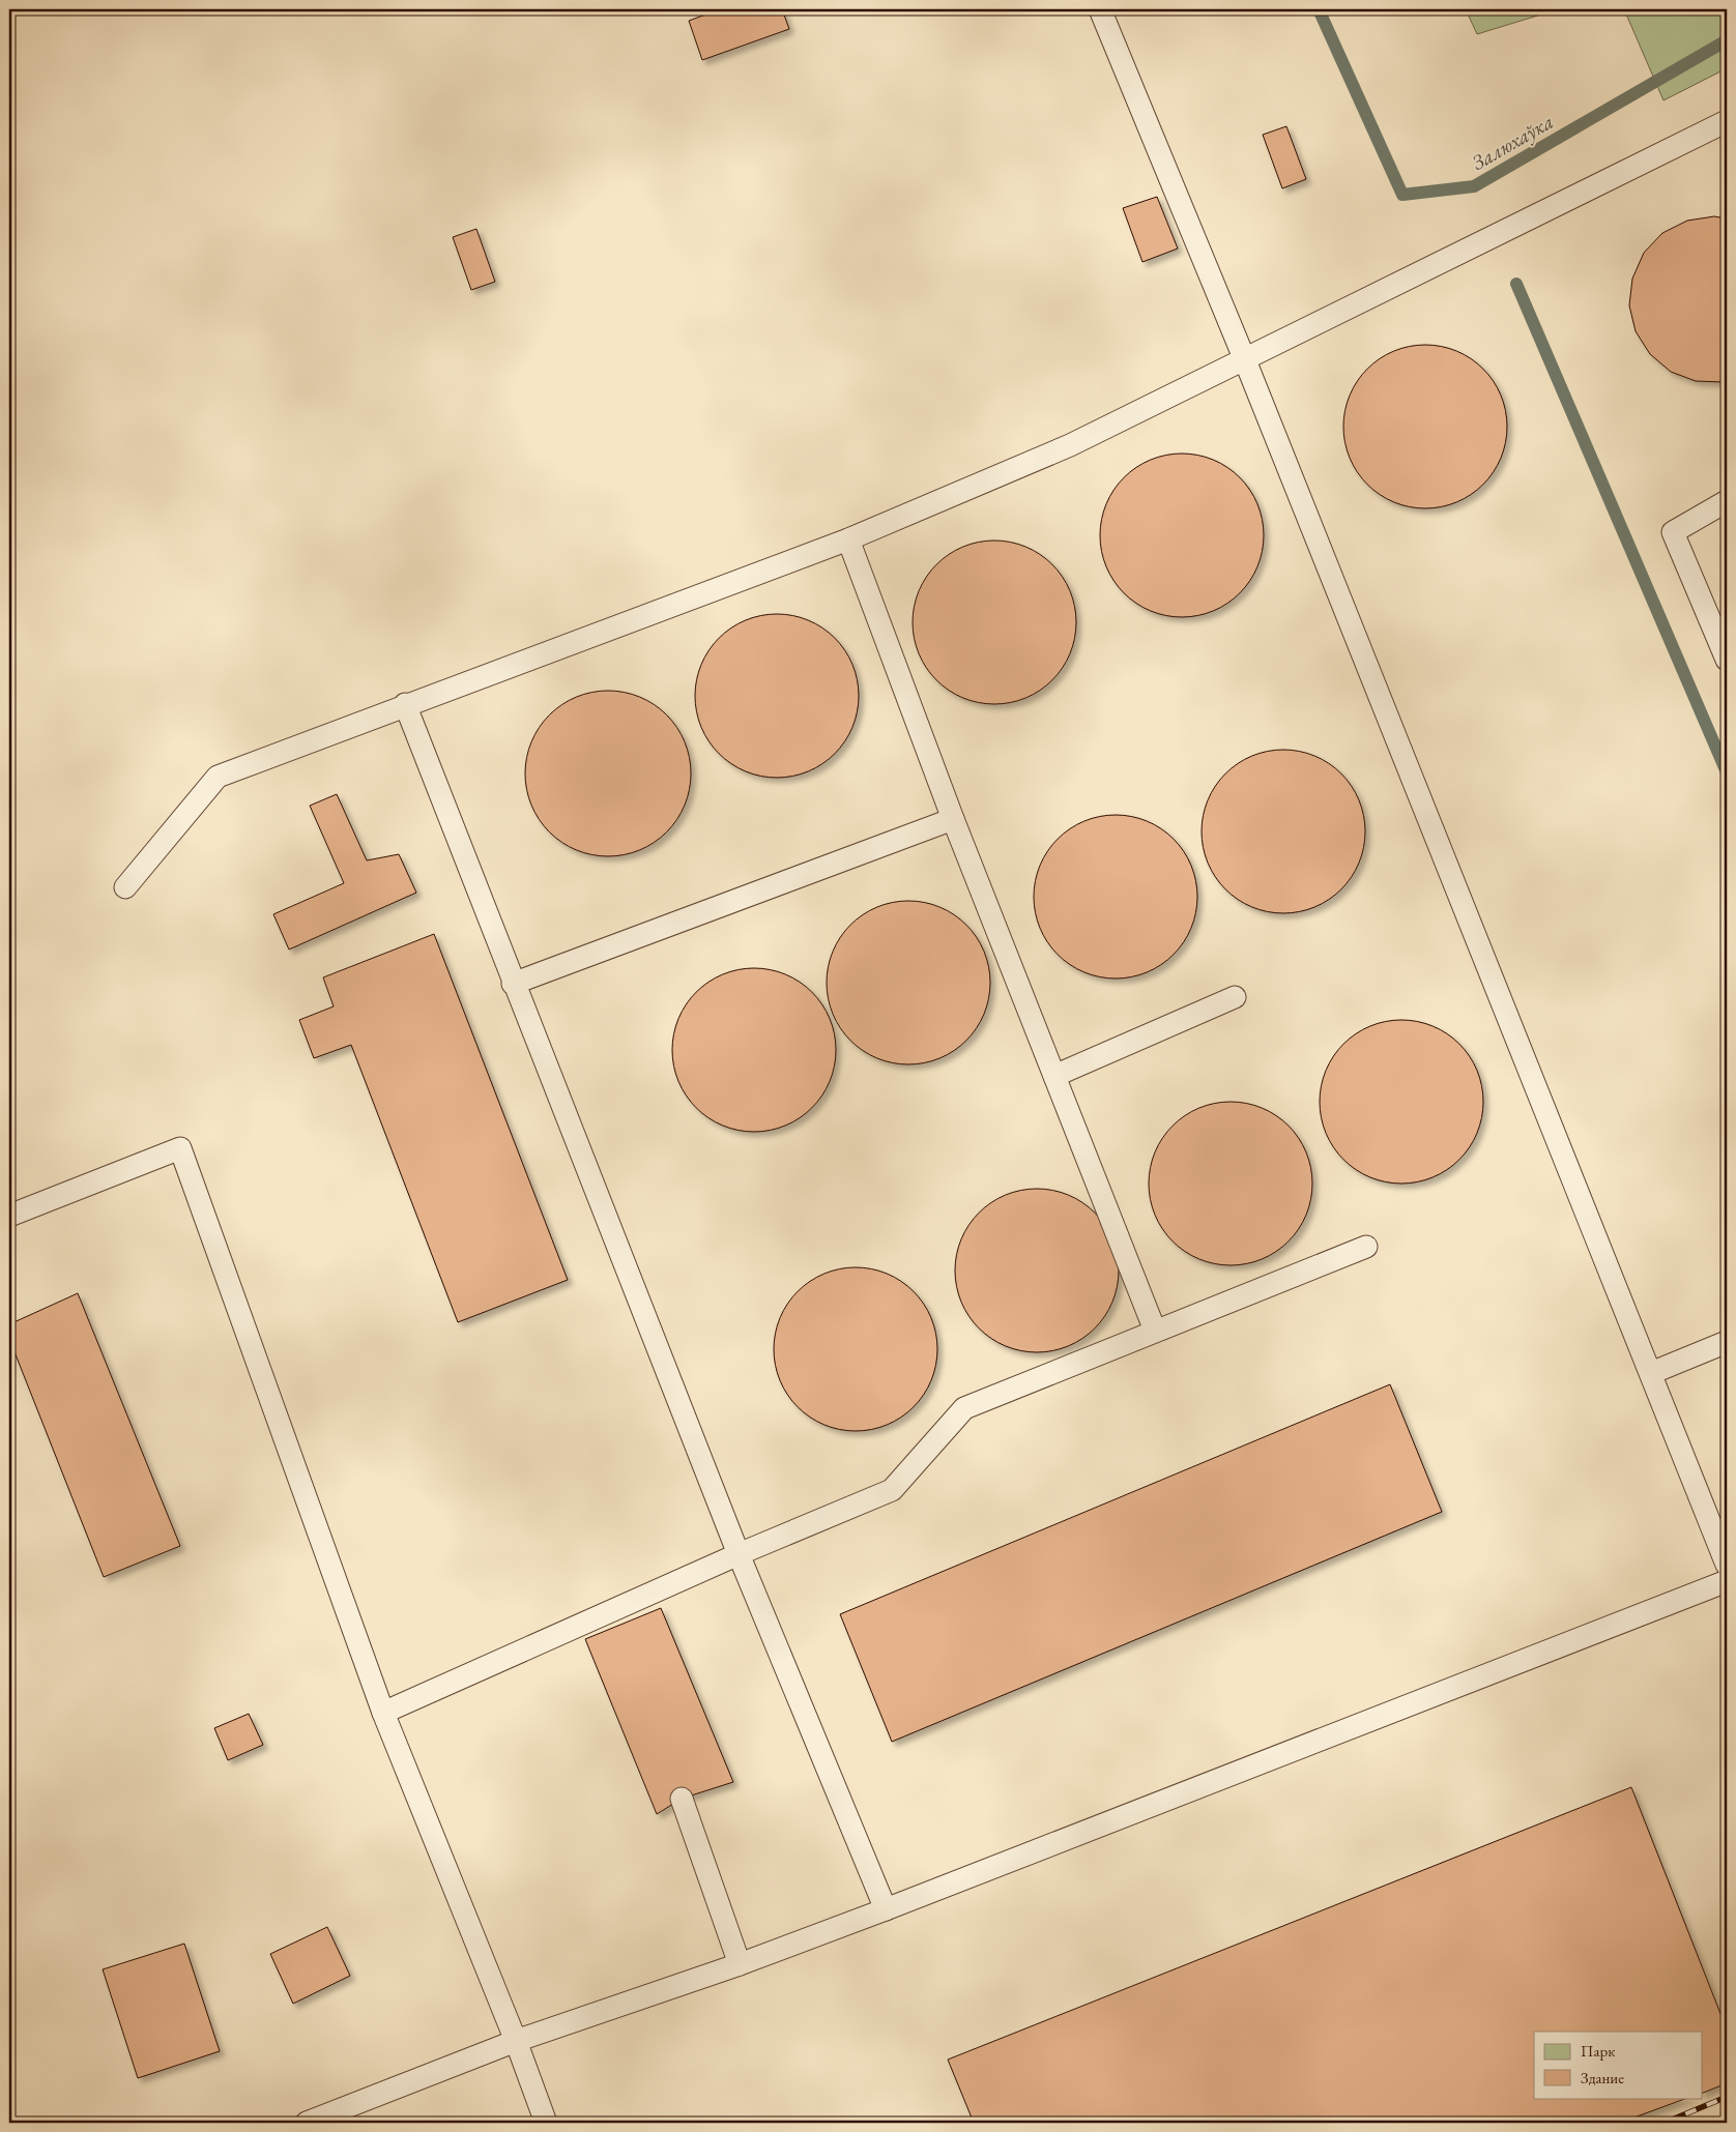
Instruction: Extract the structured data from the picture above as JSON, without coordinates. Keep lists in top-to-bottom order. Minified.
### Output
{"water":["Залюхаўка"],"legend":["Парк","Здание"]}
